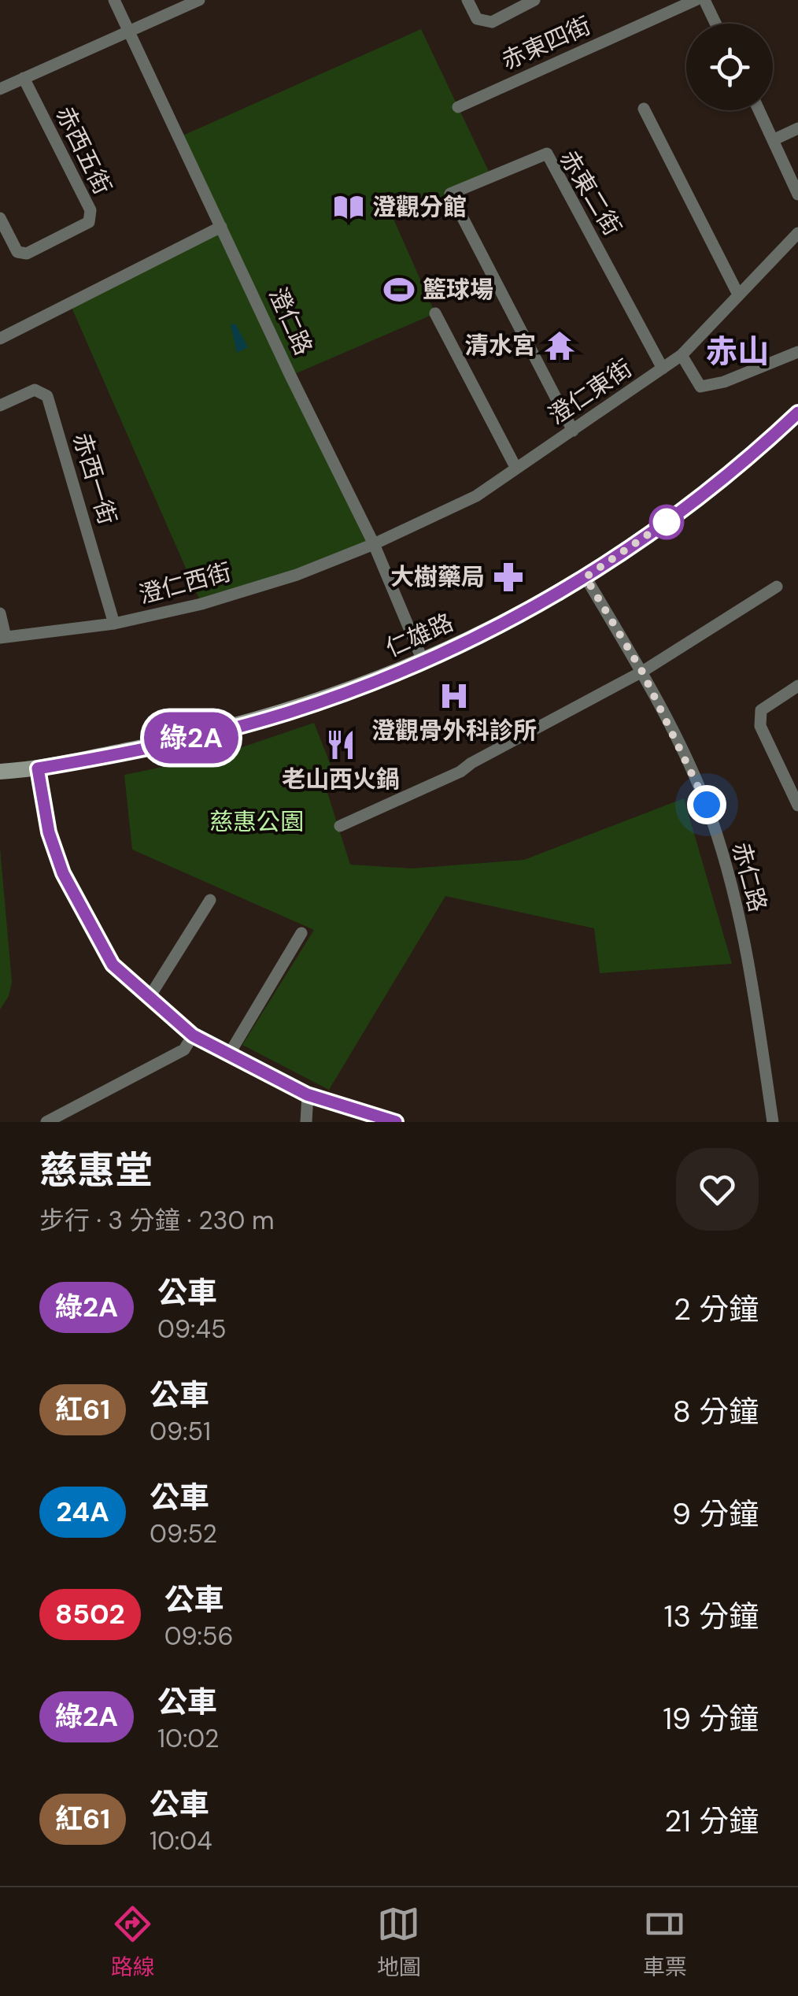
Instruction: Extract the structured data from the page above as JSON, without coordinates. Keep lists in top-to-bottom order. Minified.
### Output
{"streets":{"street":["赤東四街","赤西五街","赤東二街","澄仁路","澄仁東街","赤西一街","澄仁西街","仁雄路","赤仁路"]},"crossings":[["赤東二街","澄仁東街"],["澄仁路","澄仁東街"],["澄仁路","澄仁西街"],["澄仁路","仁雄路"],["澄仁東街","澄仁西街"],["赤西一街","澄仁西街"],["仁雄路","赤仁路"]],"districts":["赤山"],"parks":["慈惠公園"],"places":{"library":["澄觀分館"],"sports":["籃球場"],"temple":["清水宮"],"pharmacy":["大樹藥局"],"hospital":["澄觀骨外科診所"],"restaurant":["老山西火鍋"]},"lines":["bus line 綠2A"],"page":{"on_map":"綠2A","heading":["慈惠堂","步行 · 3 分鐘 · 230 m"],"list":[{"mark":"綠2A","name":"公車","note":"09:45","value":"2 分鐘"},{"mark":"紅61","name":"公車","note":"09:51","value":"8 分鐘"},{"mark":"24A","name":"公車","note":"09:52","value":"9 分鐘"},{"mark":"8502","name":"公車","note":"09:56","value":"13 分鐘"},{"mark":"綠2A","name":"公車","note":"10:02","value":"19 分鐘"},{"mark":"紅61","name":"公車","note":"10:04","value":"21 分鐘"}],"tabs":["路線","地圖","車票"]}}
